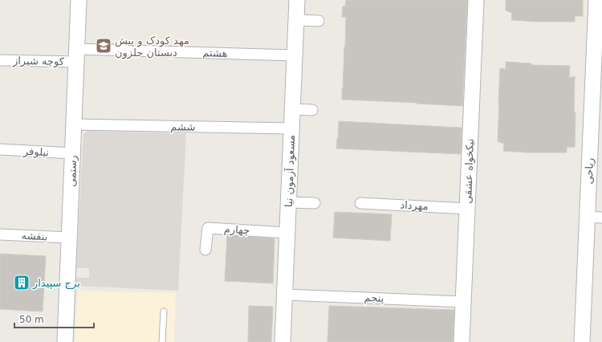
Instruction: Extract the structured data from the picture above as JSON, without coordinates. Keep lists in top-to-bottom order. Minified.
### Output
{"streets":{"street":["هشتم","کوچه شیراز","ششم","نیلوفر","رستمی","مسعود آزمون نیا","نیکخواه عشقی","ریاحی","مهرداد","چهارم","بنفشه","پنجم"]},"crossings":[["هشتم","کوچه شیراز"],["هشتم","رستمی"],["هشتم","مسعود آزمون نیا"],["کوچه شیراز","رستمی"],["ششم","رستمی"],["ششم","مسعود آزمون نیا"],["نیلوفر","رستمی"],["رستمی","بنفشه"],["مسعود آزمون نیا","چهارم"],["مسعود آزمون نیا","پنجم"],["نیکخواه عشقی","مهرداد"],["نیکخواه عشقی","پنجم"]],"places":{"school or university":["مهد کودک و پیش دبستان حلزون"],"building":["برج سپیدار"]},"scale_bar":"50 m"}
